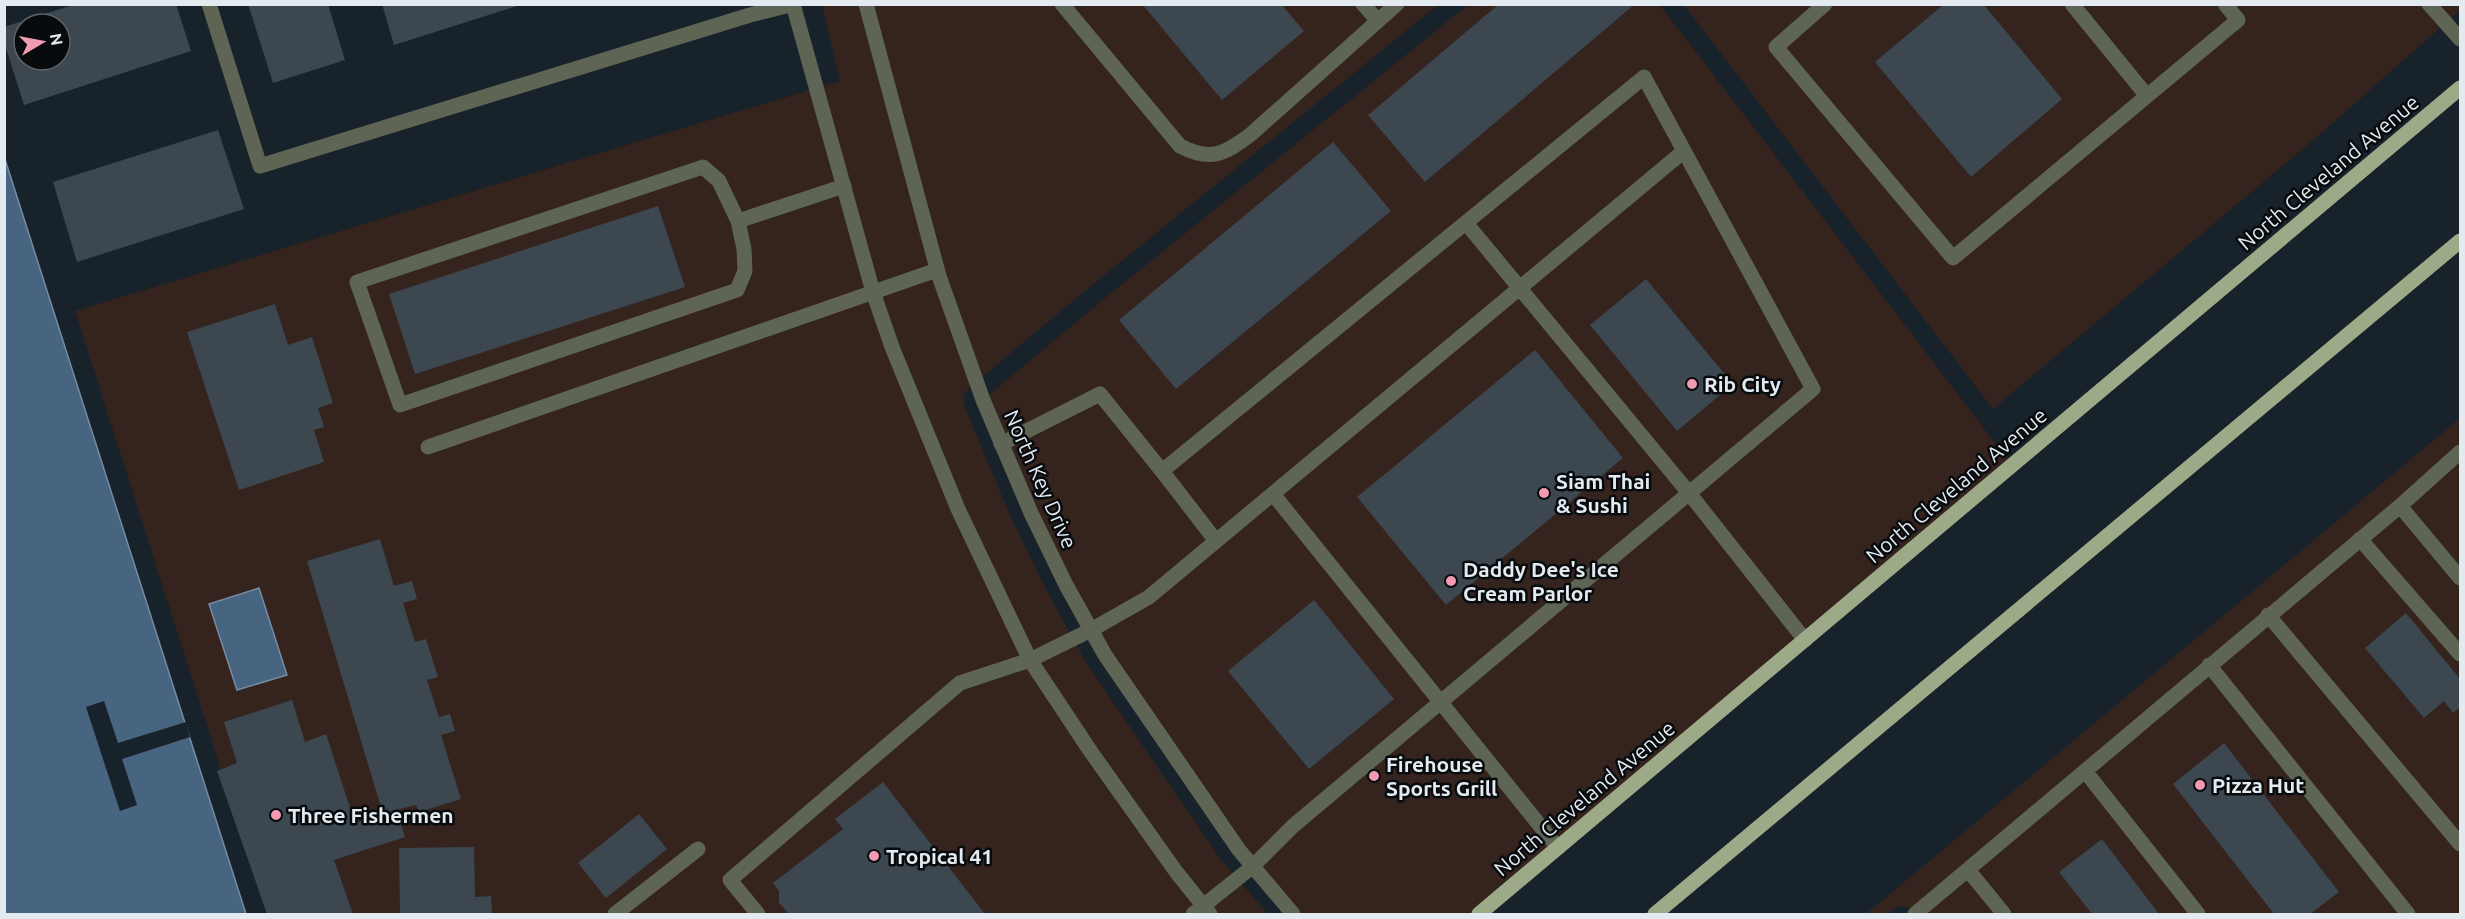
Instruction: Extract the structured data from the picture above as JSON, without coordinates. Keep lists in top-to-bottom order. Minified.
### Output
{"streets":{"main road":["North Cleveland Avenue"],"street":["North Key Drive"]},"places":["Rib City","Siam Thai & Sushi","Daddy Dee's Ice Cream Parlor","Firehouse Sports Grill","Pizza Hut","Three Fishermen","Tropical 41"],"north":"right"}
